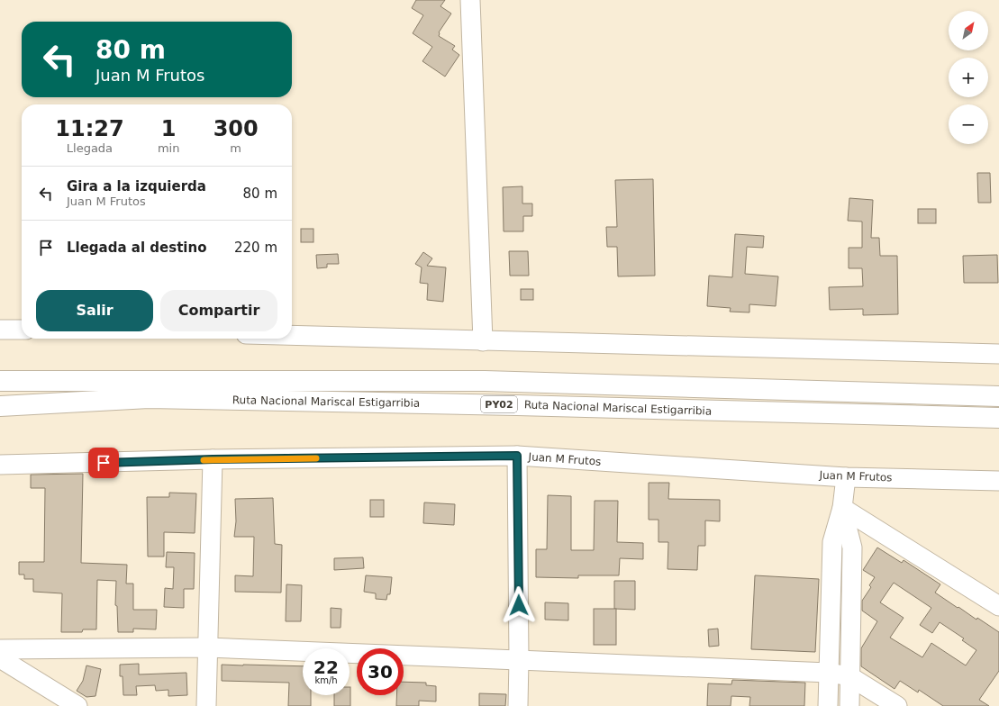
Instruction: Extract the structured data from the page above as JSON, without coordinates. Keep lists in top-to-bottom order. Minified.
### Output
{"streets":{"highway":["Ruta Nacional Mariscal Estigarribia","PY02"],"street":["Juan M Frutos"]},"north":"top right","page":{"map_buttons":["+","−"],"turn":["80 m","Juan M Frutos"],"eta":["11:27","Llegada","1","min","300","m"],"list":[{"name":"Gira a la izquierda","note":"Juan M Frutos","value":"80 m"},{"name":"Llegada al destino","value":"220 m"}],"buttons":["Salir","Compartir"],"speed":"22 km/h","limit":"30"}}
